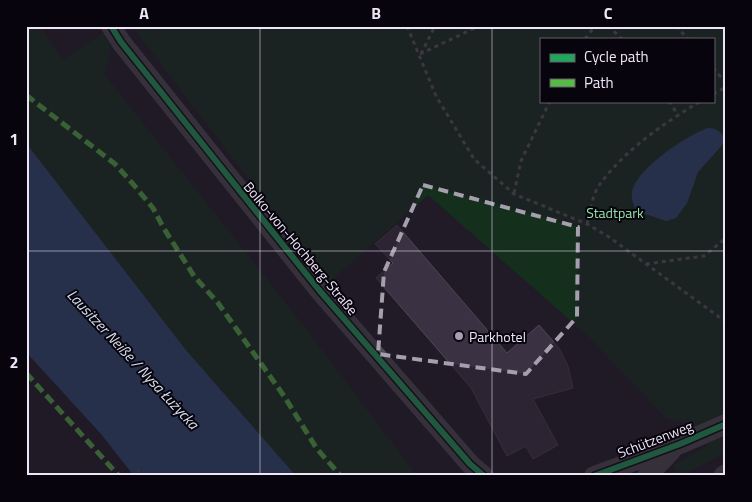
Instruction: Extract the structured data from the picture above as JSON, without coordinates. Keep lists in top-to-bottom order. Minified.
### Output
{"streets":{"street":["Bolko-von-Hochberg-Straße","Schützenweg"]},"water":["Lausitzer Neiße / Nysa Łużycka"],"parks":["Stadtpark"],"places":["Parkhotel"],"legend":["Cycle path","Path"],"grid":{"columns":["A","B","C"],"rows":["1","2"]}}
